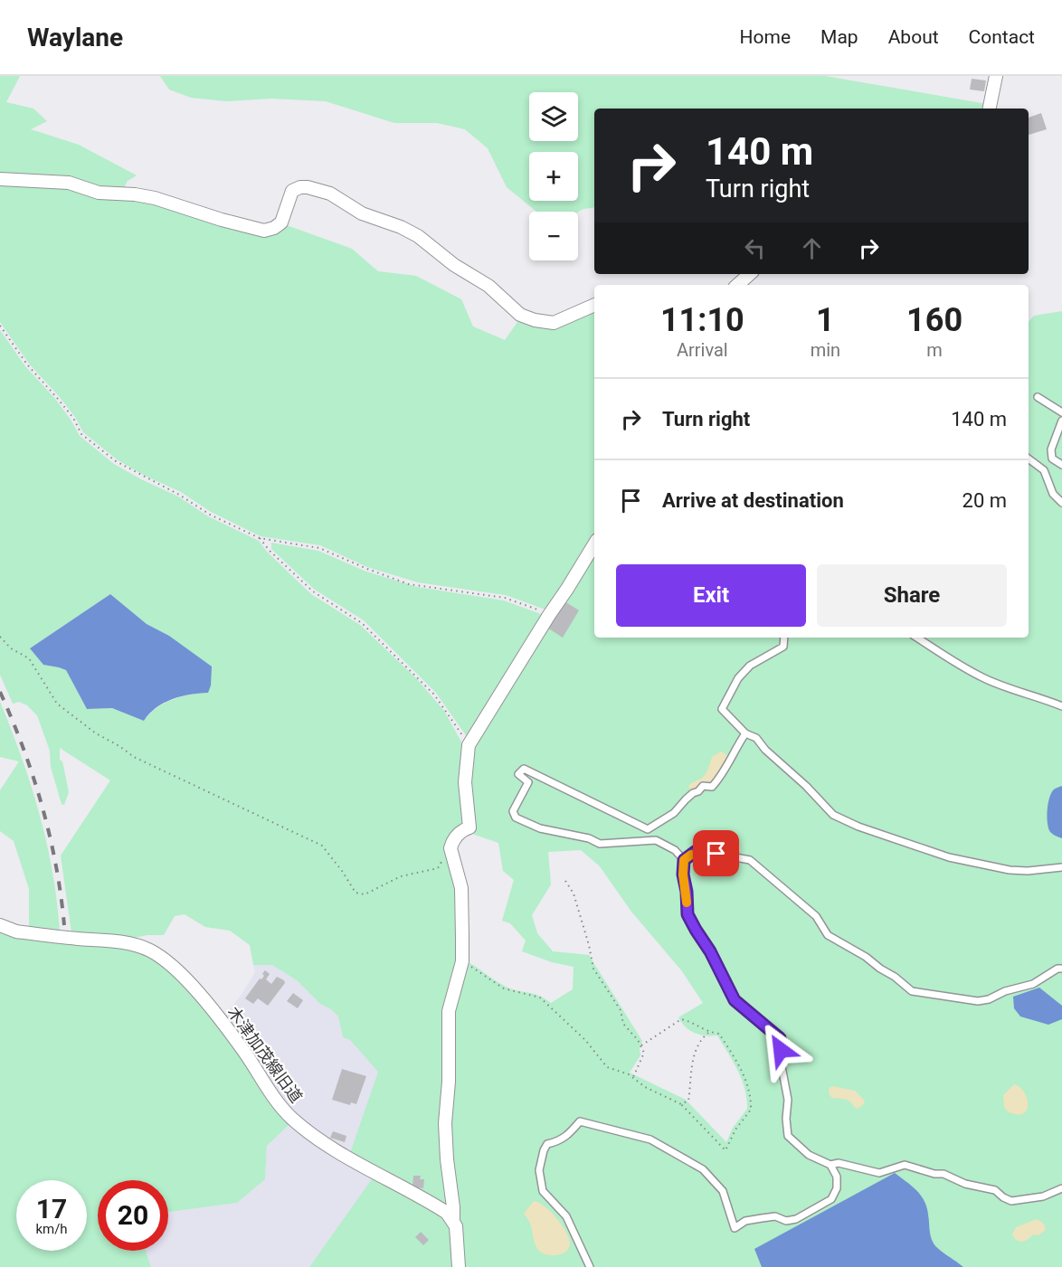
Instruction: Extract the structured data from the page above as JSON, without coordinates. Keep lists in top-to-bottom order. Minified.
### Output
{"streets":{"street":["木津加茂線旧道"]},"page":{"header":"Waylane","nav":["Home","Map","About","Contact"],"map_buttons":["+","−"],"turn":["140 m","Turn right"],"eta":["11:10","Arrival","1","min","160","m"],"list":[{"name":"Turn right","value":"140 m"},{"name":"Arrive at destination","value":"20 m"}],"buttons":["Exit","Share"],"speed":"17 km/h","limit":"20"}}
